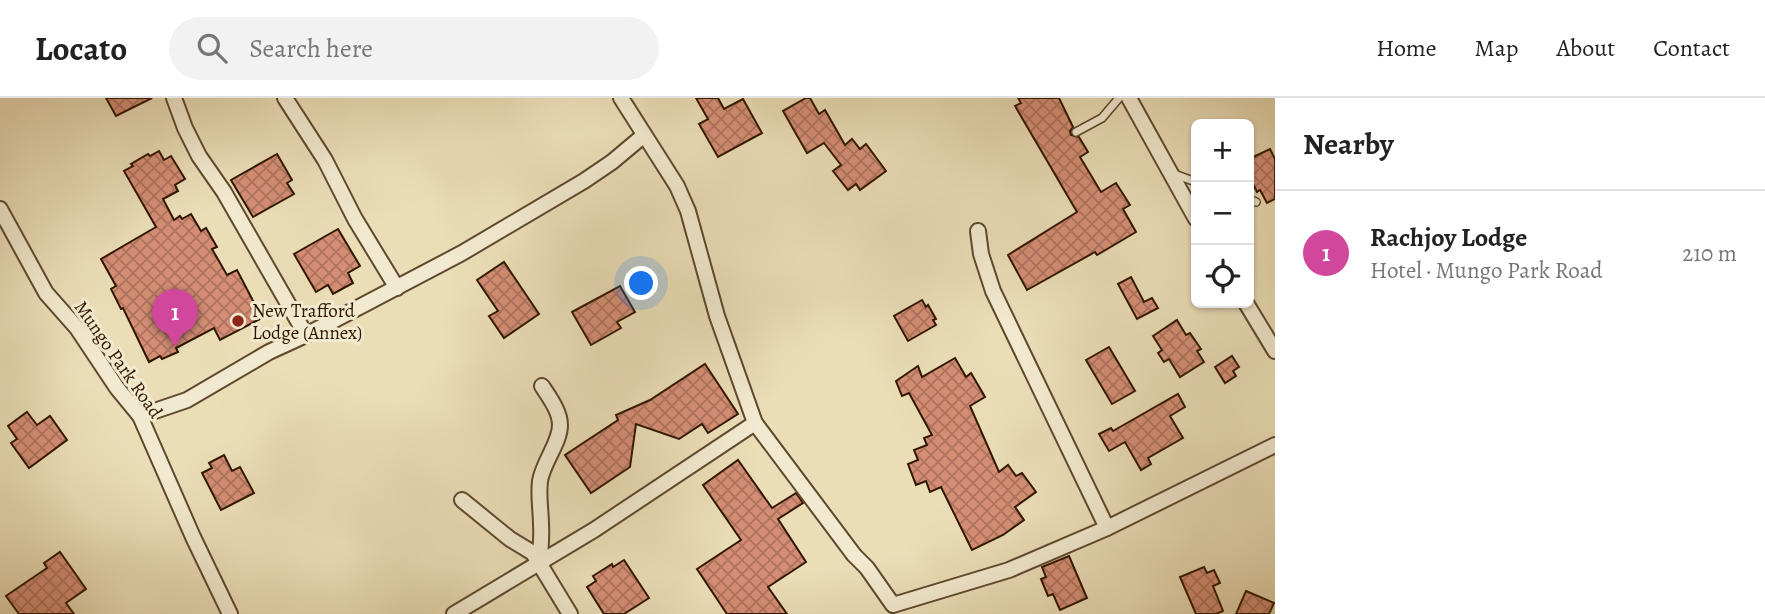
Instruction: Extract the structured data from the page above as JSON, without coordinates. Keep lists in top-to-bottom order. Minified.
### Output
{"streets":{"street":["Mungo Park Road"]},"places":["New Trafford Lodge (Annex)"],"page":{"header":"Locato","search":"Search here","nav":["Home","Map","About","Contact"],"heading":"Nearby","map_buttons":["+","−"],"list":[{"mark":"1","name":"Rachjoy Lodge","note":"Hotel · Mungo Park Road","value":"210 m"}],"pins":"1"}}
